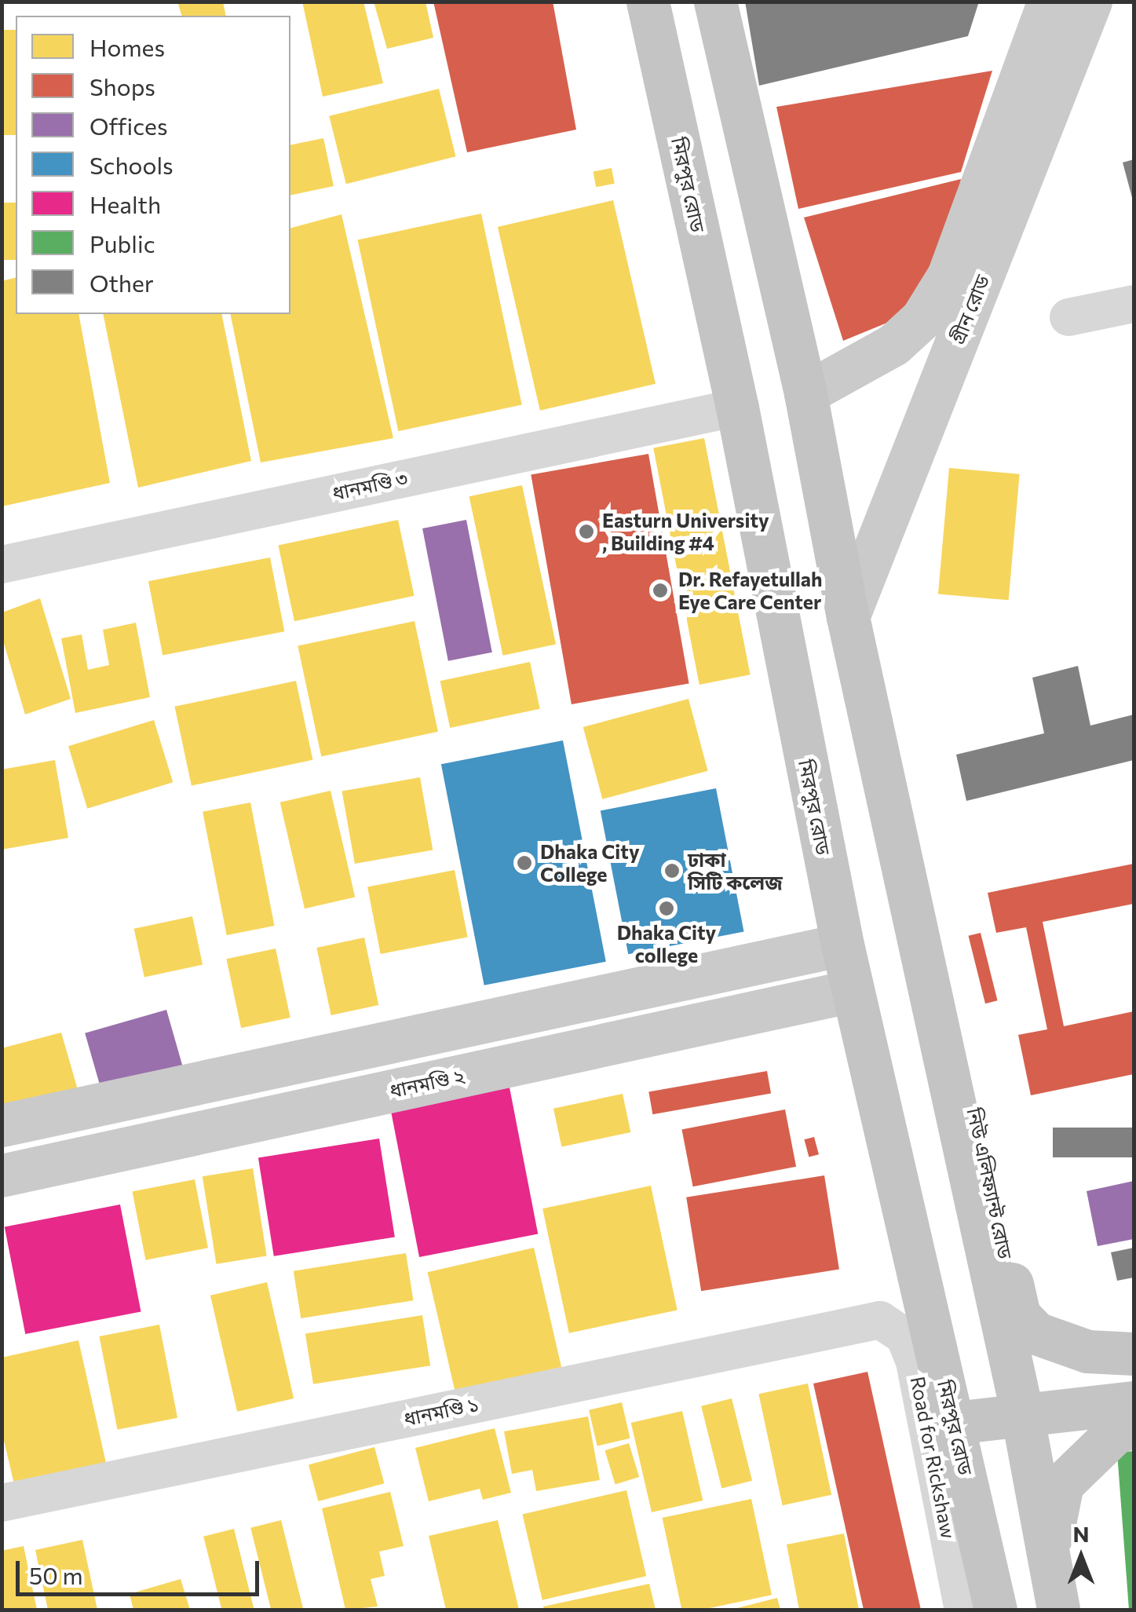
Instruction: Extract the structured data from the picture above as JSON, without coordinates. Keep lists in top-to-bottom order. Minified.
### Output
{"streets":{"highway":["মিরপুর রোড","নিউ এলিফ্যান্ট রোড"],"main road":["গ্রীন রোড","ধানমণ্ডি ২"],"street":["ধানমণ্ডি ৩","ধানমণ্ডি ১","Road for Rickshaw"]},"crossings":[["মিরপুর রোড","ধানমণ্ডি ৩"],["মিরপুর রোড","ধানমণ্ডি ২"],["ধানমণ্ডি ১","Road for Rickshaw"]],"places":["Easturn University , Building #4","Dr. Refayetullah Eye Care Center","Dhaka City College","ঢাকা সিটি কলেজ","Dhaka City college"],"legend":["Homes","Shops","Offices","Schools","Health","Public","Other"],"scale_bar":"50 m","north":"top"}
